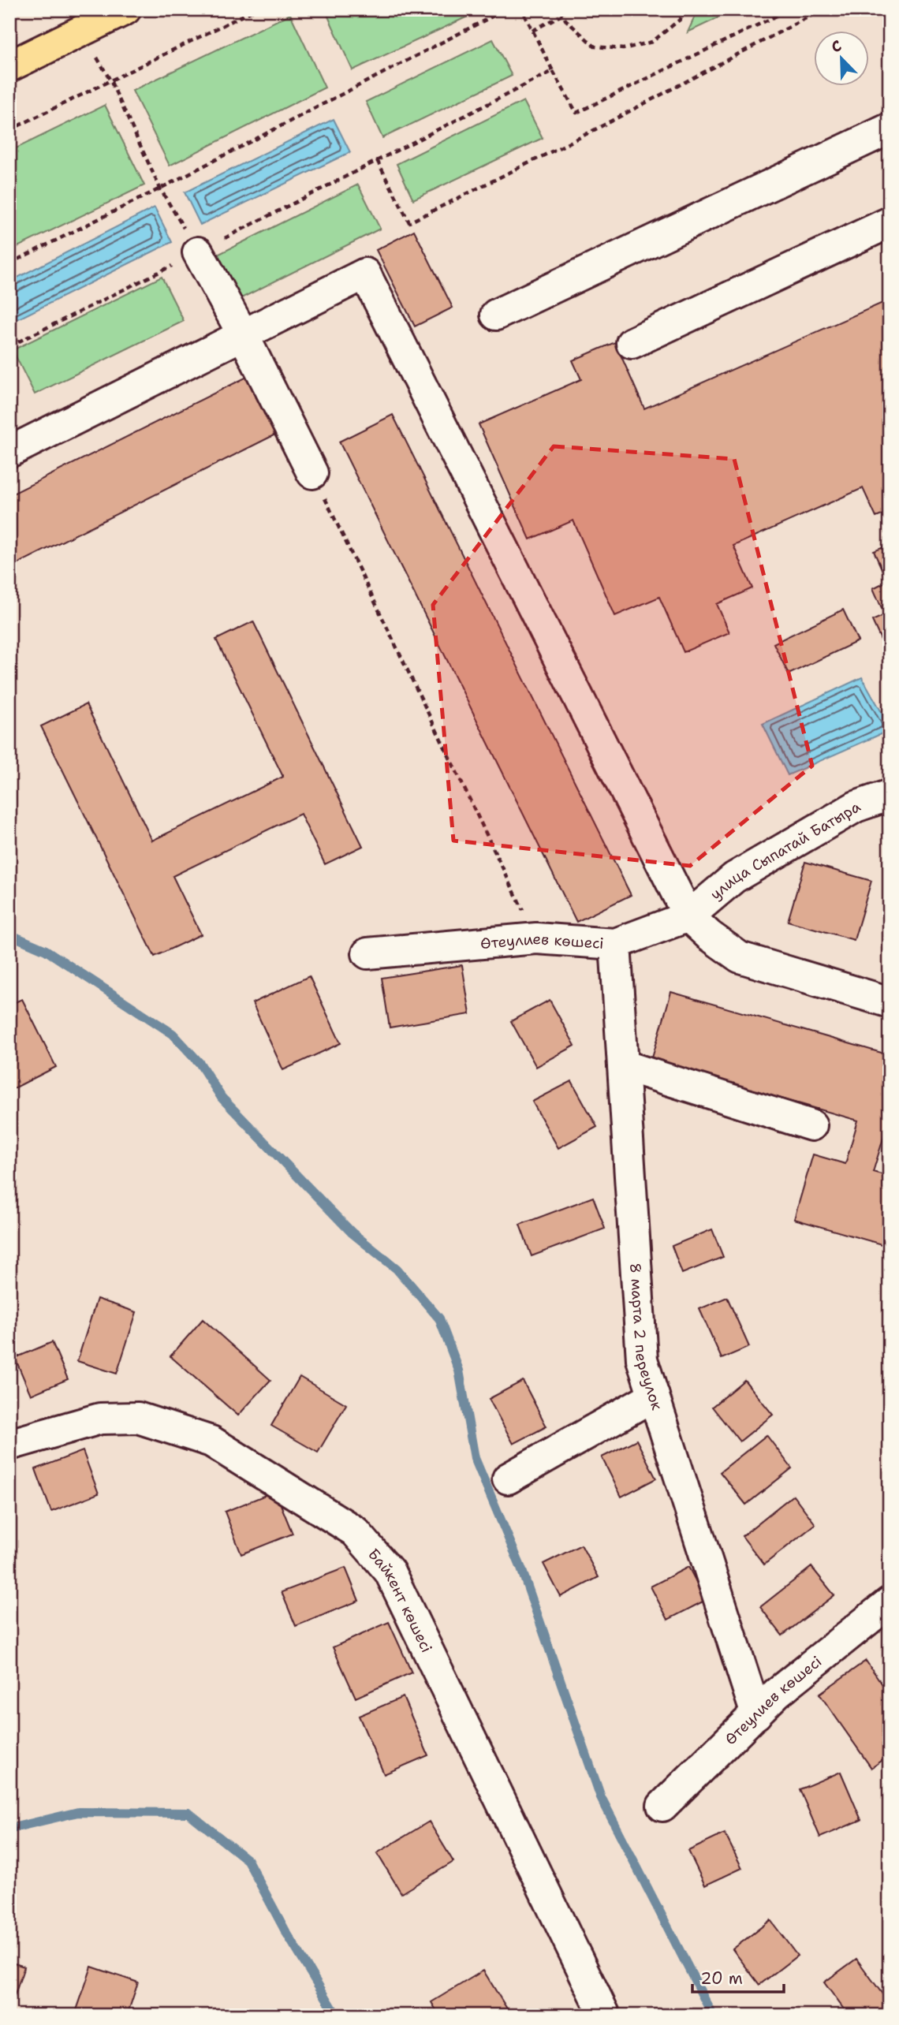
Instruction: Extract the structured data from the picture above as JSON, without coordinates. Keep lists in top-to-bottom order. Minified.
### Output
{"streets":{"street":["улица Сыпатай Батыра","Өтеулиев көшесі","8 марта 2 переулок","Байкент көшесі"]},"crossings":[["улица Сыпатай Батыра","Өтеулиев көшесі"],["Өтеулиев көшесі","8 марта 2 переулок"]],"scale_bar":"20 m","north":"top left"}
